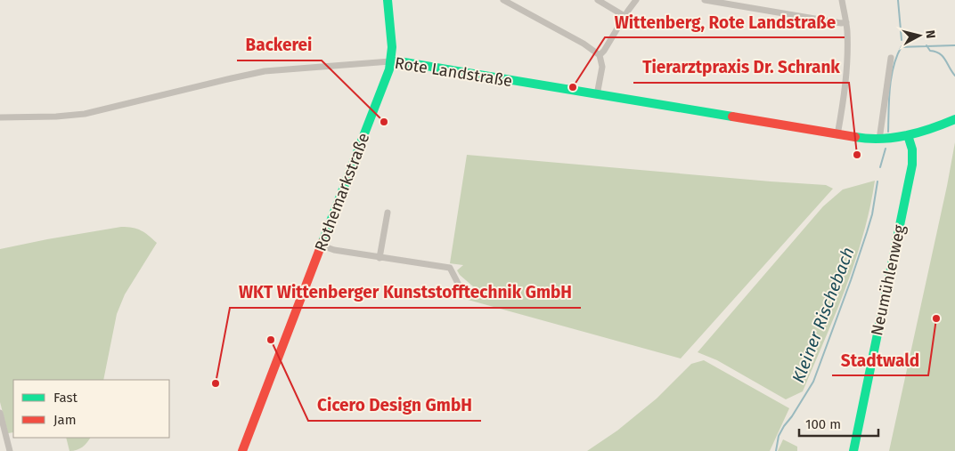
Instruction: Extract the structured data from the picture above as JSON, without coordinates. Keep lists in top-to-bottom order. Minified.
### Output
{"streets":{"street":["Rote Landstraße","Rothemarkstraße","Neumühlenweg"]},"crossings":[["Rote Landstraße","Rothemarkstraße"],["Rote Landstraße","Neumühlenweg"]],"water":["Kleiner Rischebach"],"places":["Wittenberg, Rote Landstraße","Backerei","Tierarztpraxis Dr. Schrank","Stadtwald","Cicero Design GmbH","WKT Wittenberger Kunststofftechnik GmbH"],"legend":["Fast","Jam"],"scale_bar":"100 m","north":"right"}
